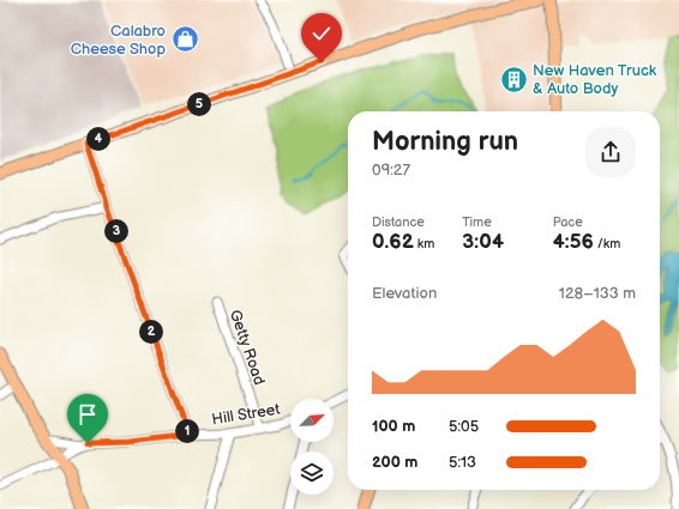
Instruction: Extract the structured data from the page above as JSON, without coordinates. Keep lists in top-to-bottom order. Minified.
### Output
{"streets":{"street":["Getty Road","Hill Street"]},"crossings":[["Getty Road","Hill Street"]],"places":{"shop":["Calabro Cheese Shop"],"building":["New Haven Truck & Auto Body"]},"north":"top right","page":{"pins":["5","4","3","2","1"],"heading":["Morning run","09:27"],"stats":[["Distance","0.62 km"],["Time","3:04"],["Pace","4:56 /km"]],"chart":["Elevation","128–133 m"],"list":[{"name":"100 m","note":"5:05"},{"name":"200 m","note":"5:13"}]}}
